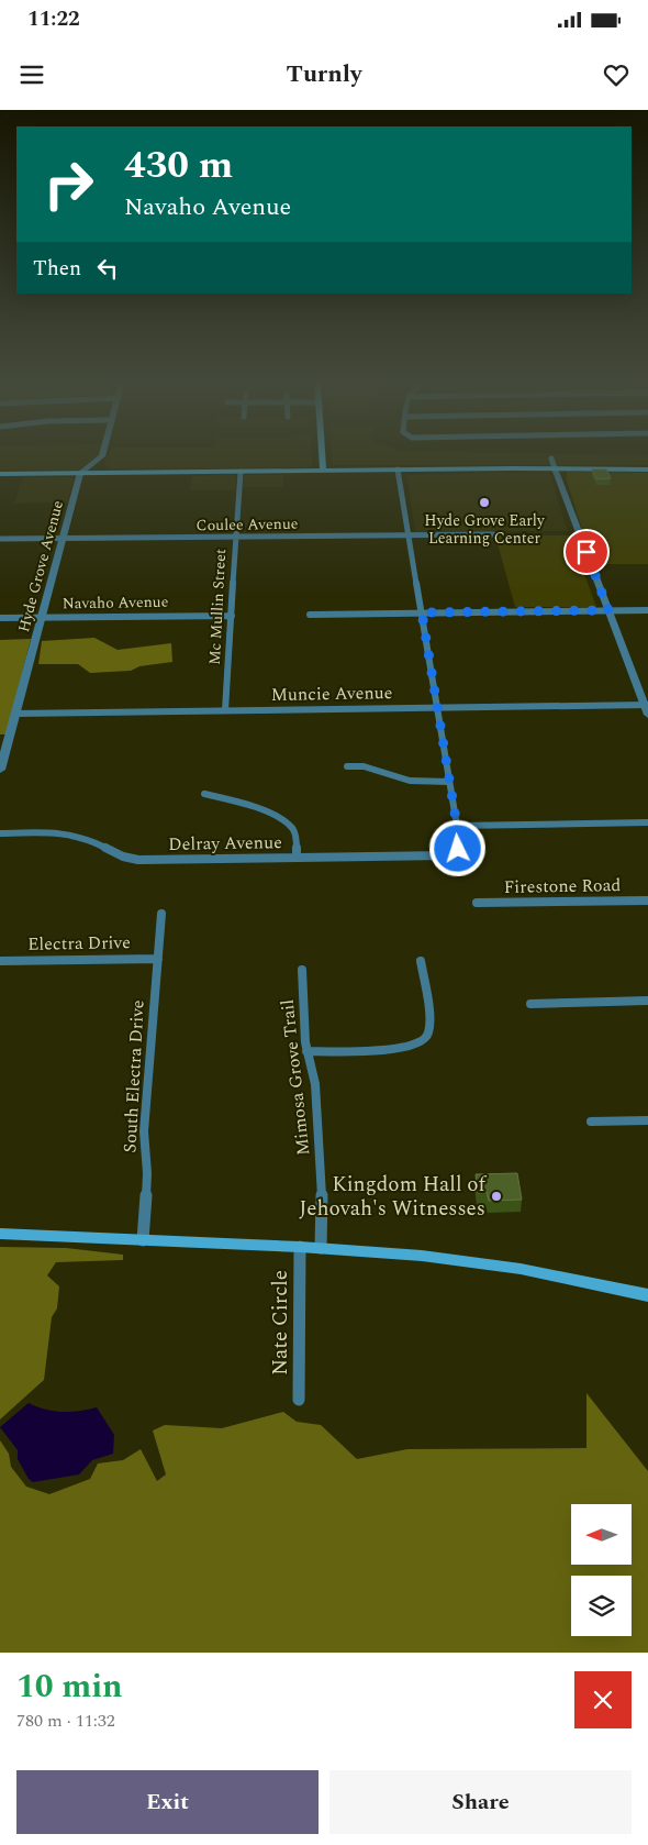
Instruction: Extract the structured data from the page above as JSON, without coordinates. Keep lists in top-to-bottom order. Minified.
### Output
{"streets":{"street":["Coulee Avenue","Hyde Grove Avenue","Navaho Avenue","Mc Mullin Street","Muncie Avenue","Delray Avenue","Firestone Road","Electra Drive","South Electra Drive","Mimosa Grove Trail","Nate Circle"]},"crossings":[["Coulee Avenue","Hyde Grove Avenue"],["Coulee Avenue","Mc Mullin Street"],["Hyde Grove Avenue","Navaho Avenue"],["Hyde Grove Avenue","Muncie Avenue"],["Navaho Avenue","Mc Mullin Street"],["Mc Mullin Street","Muncie Avenue"],["Electra Drive","South Electra Drive"]],"places":["Hyde Grove Early Learning Center","Kingdom Hall of Jehovah's Witnesses"],"north":"left","page":{"status":"11:22","header":"Turnly","turn":["430 m","Navaho Avenue"],"then":"Then","heading":["10 min","780 m · 11:32"],"buttons":["Exit","Share"]}}
